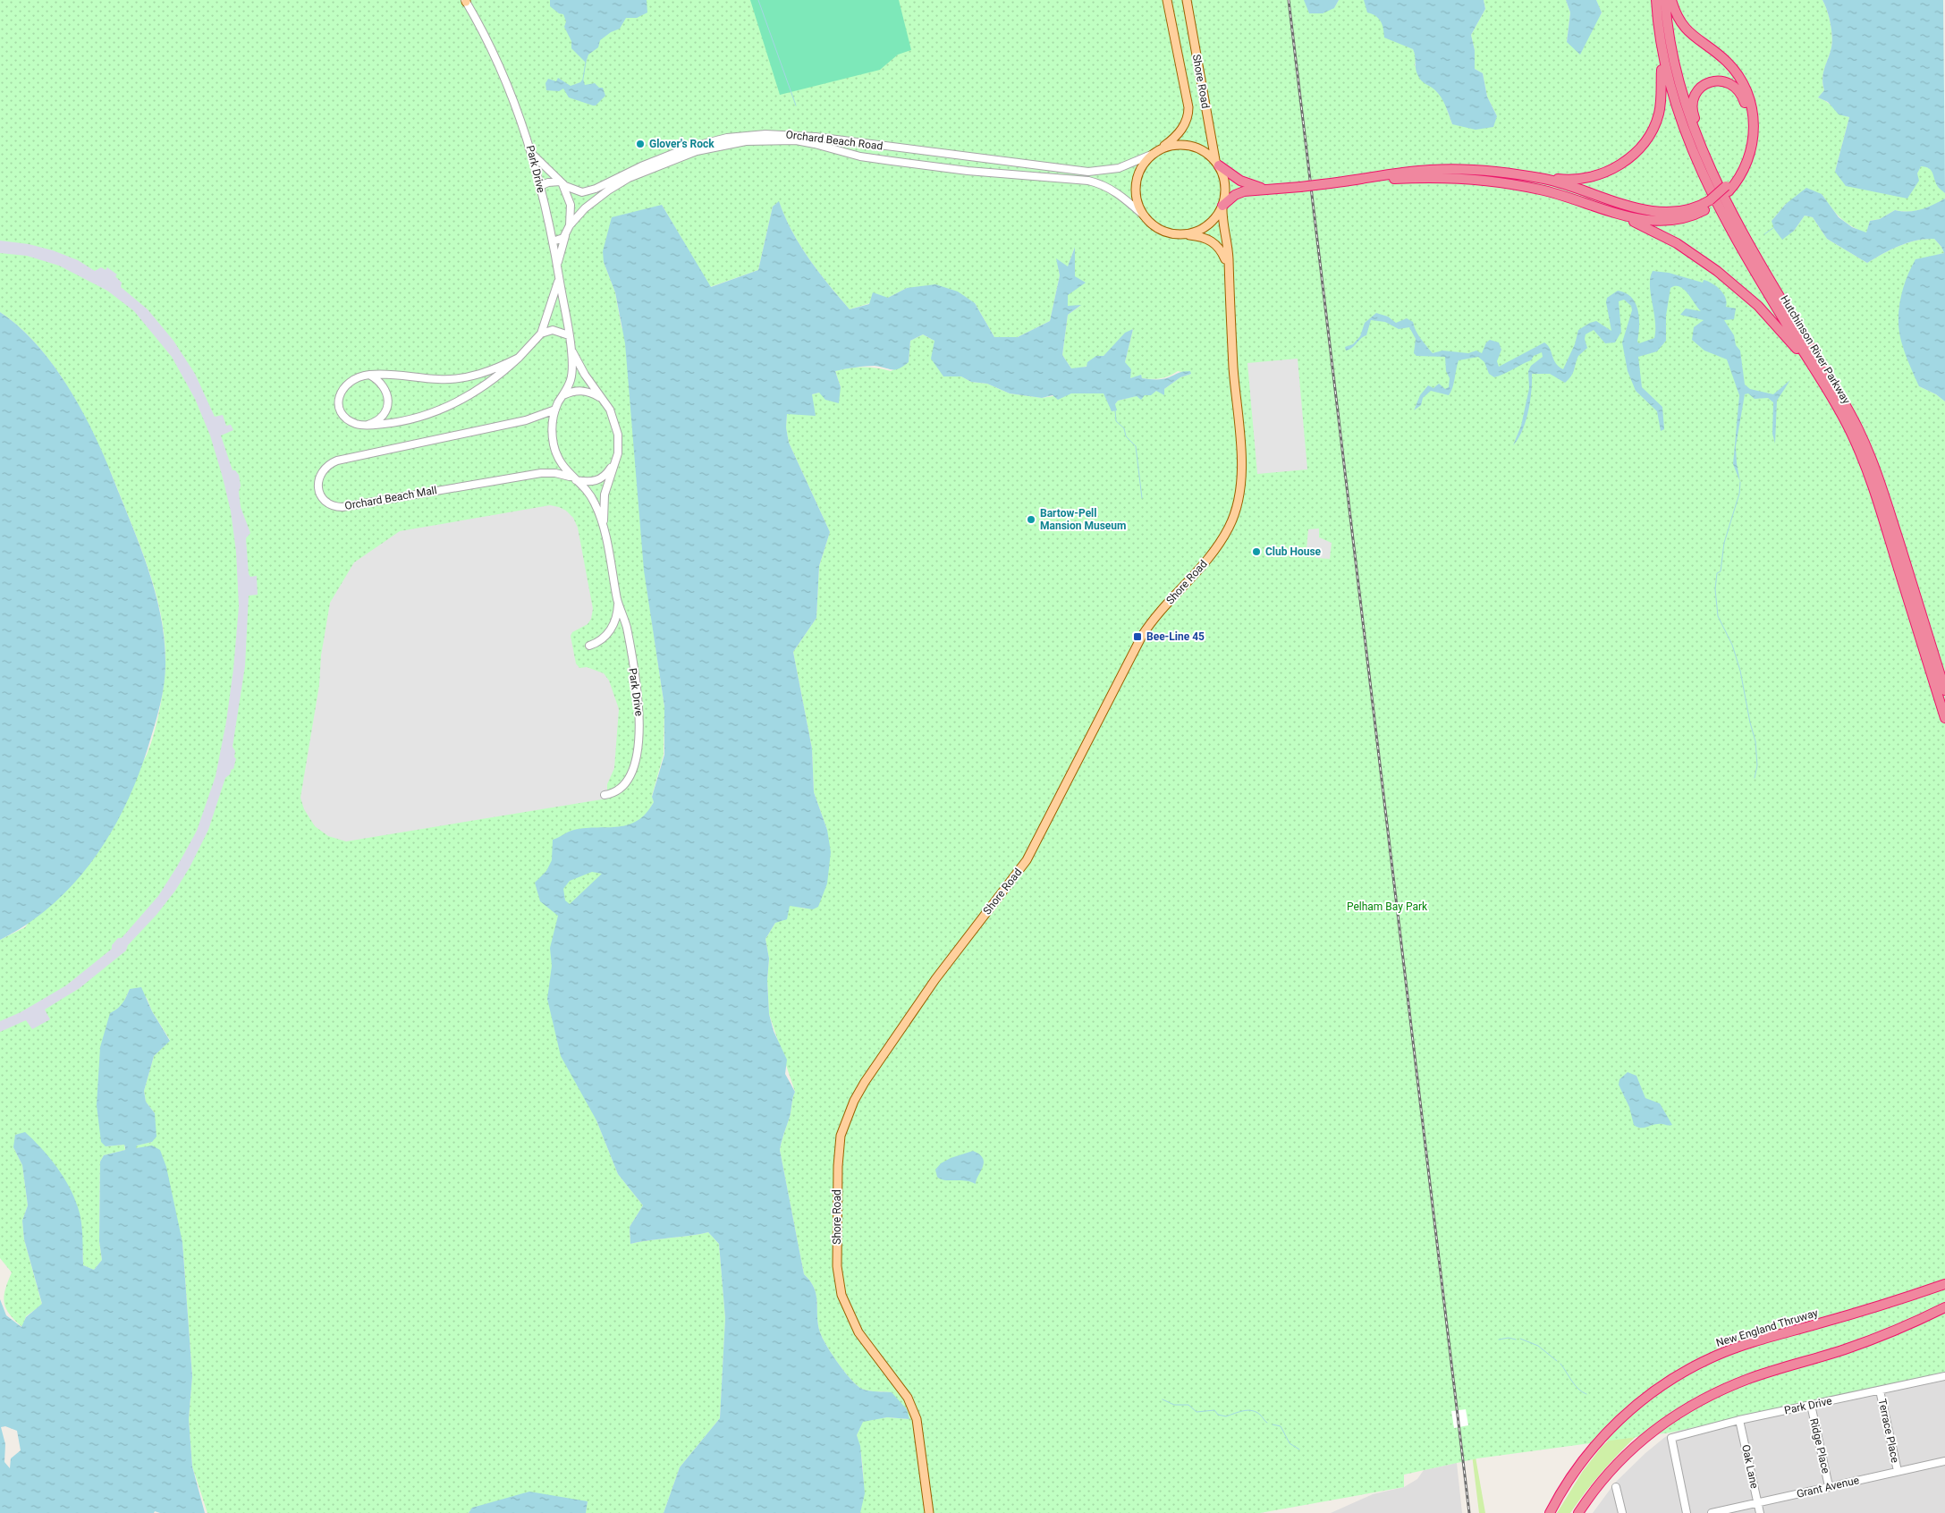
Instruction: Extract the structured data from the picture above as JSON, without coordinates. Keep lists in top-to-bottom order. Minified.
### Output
{"streets":{"highway":["Hutchinson River Parkway","New England Thruway"],"main road":["Shore Road"],"street":["Orchard Beach Road","Park Drive","Orchard Beach Mall","Terrace Place","Ridge Place","Oak Lane","Grant Avenue"]},"crossings":[["Shore Road","Orchard Beach Road"],["Orchard Beach Road","Park Drive"],["Park Drive","Orchard Beach Mall"],["Park Drive","Terrace Place"],["Park Drive","Ridge Place"],["Park Drive","Oak Lane"],["Terrace Place","Grant Avenue"],["Ridge Place","Grant Avenue"],["Oak Lane","Grant Avenue"]],"parks":["Pelham Bay Park"],"places":{"other":["Glover's Rock","Bartow-Pell Mansion Museum","Club House"],"transit":["Bee-Line 45"]}}
